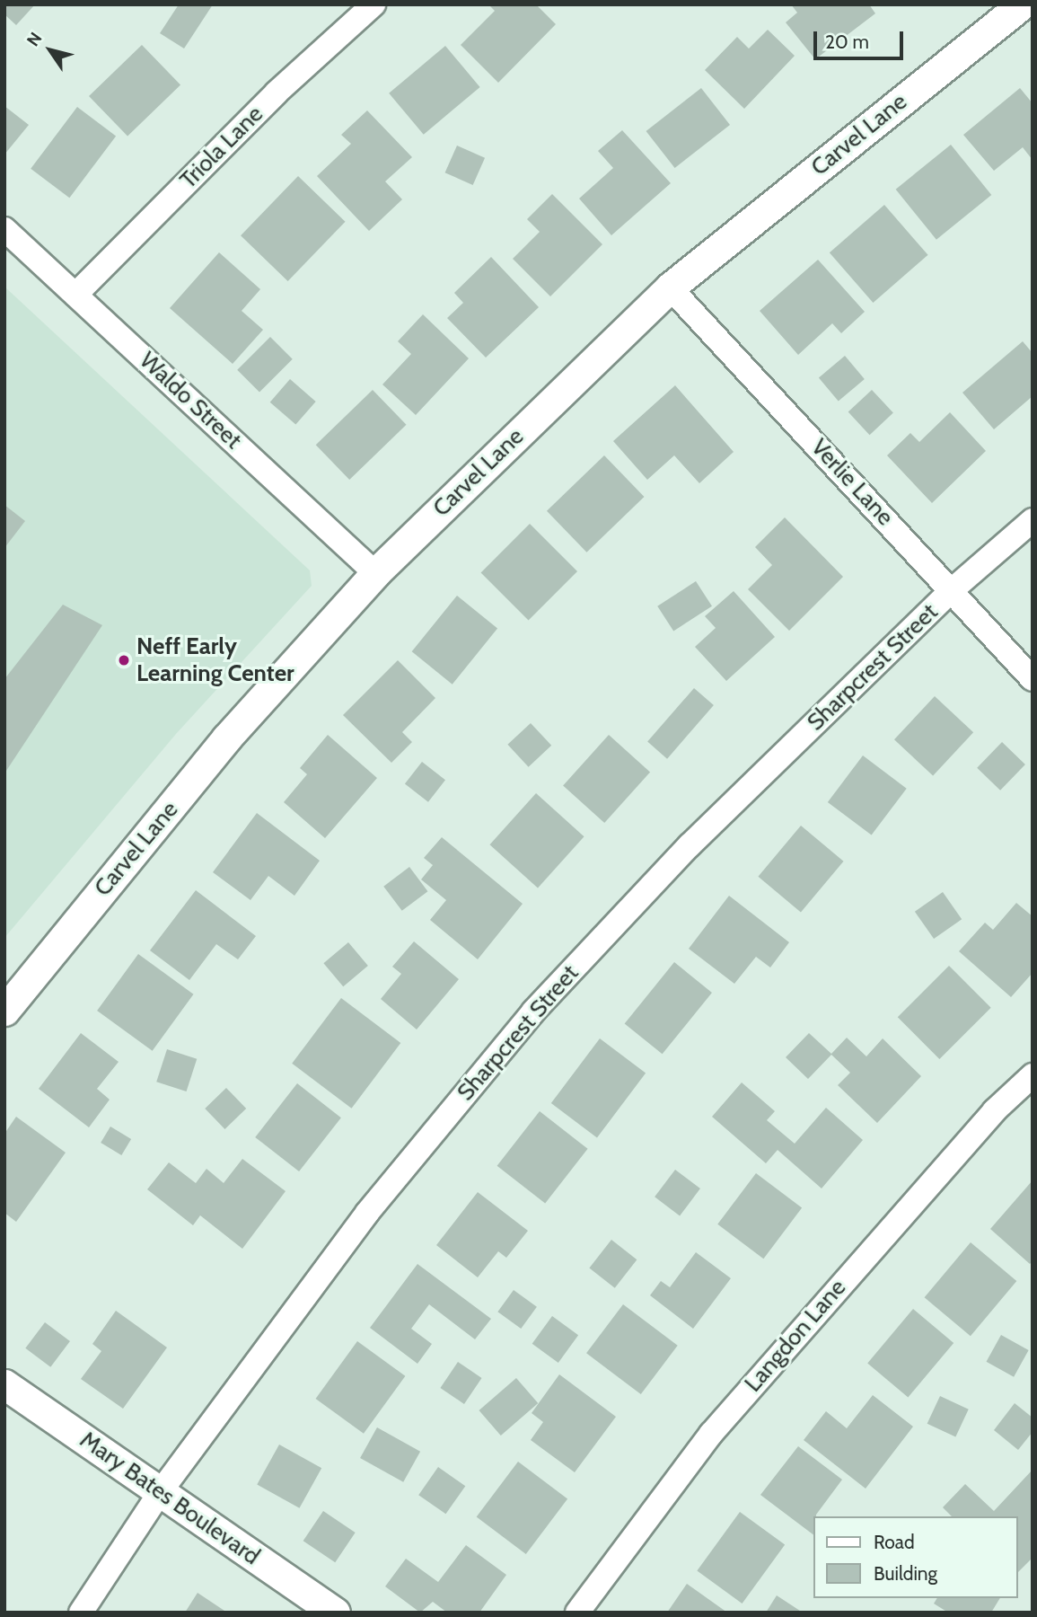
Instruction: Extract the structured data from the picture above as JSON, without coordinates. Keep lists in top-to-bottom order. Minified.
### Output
{"streets":{"street":["Carvel Lane","Triola Lane","Waldo Street","Verlie Lane","Sharpcrest Street","Langdon Lane","Mary Bates Boulevard"]},"crossings":[["Carvel Lane","Waldo Street"],["Carvel Lane","Verlie Lane"],["Triola Lane","Waldo Street"],["Verlie Lane","Sharpcrest Street"],["Sharpcrest Street","Mary Bates Boulevard"]],"places":["Neff Early Learning Center"],"legend":["Road","Building"],"scale_bar":"20 m","north":"top left"}
